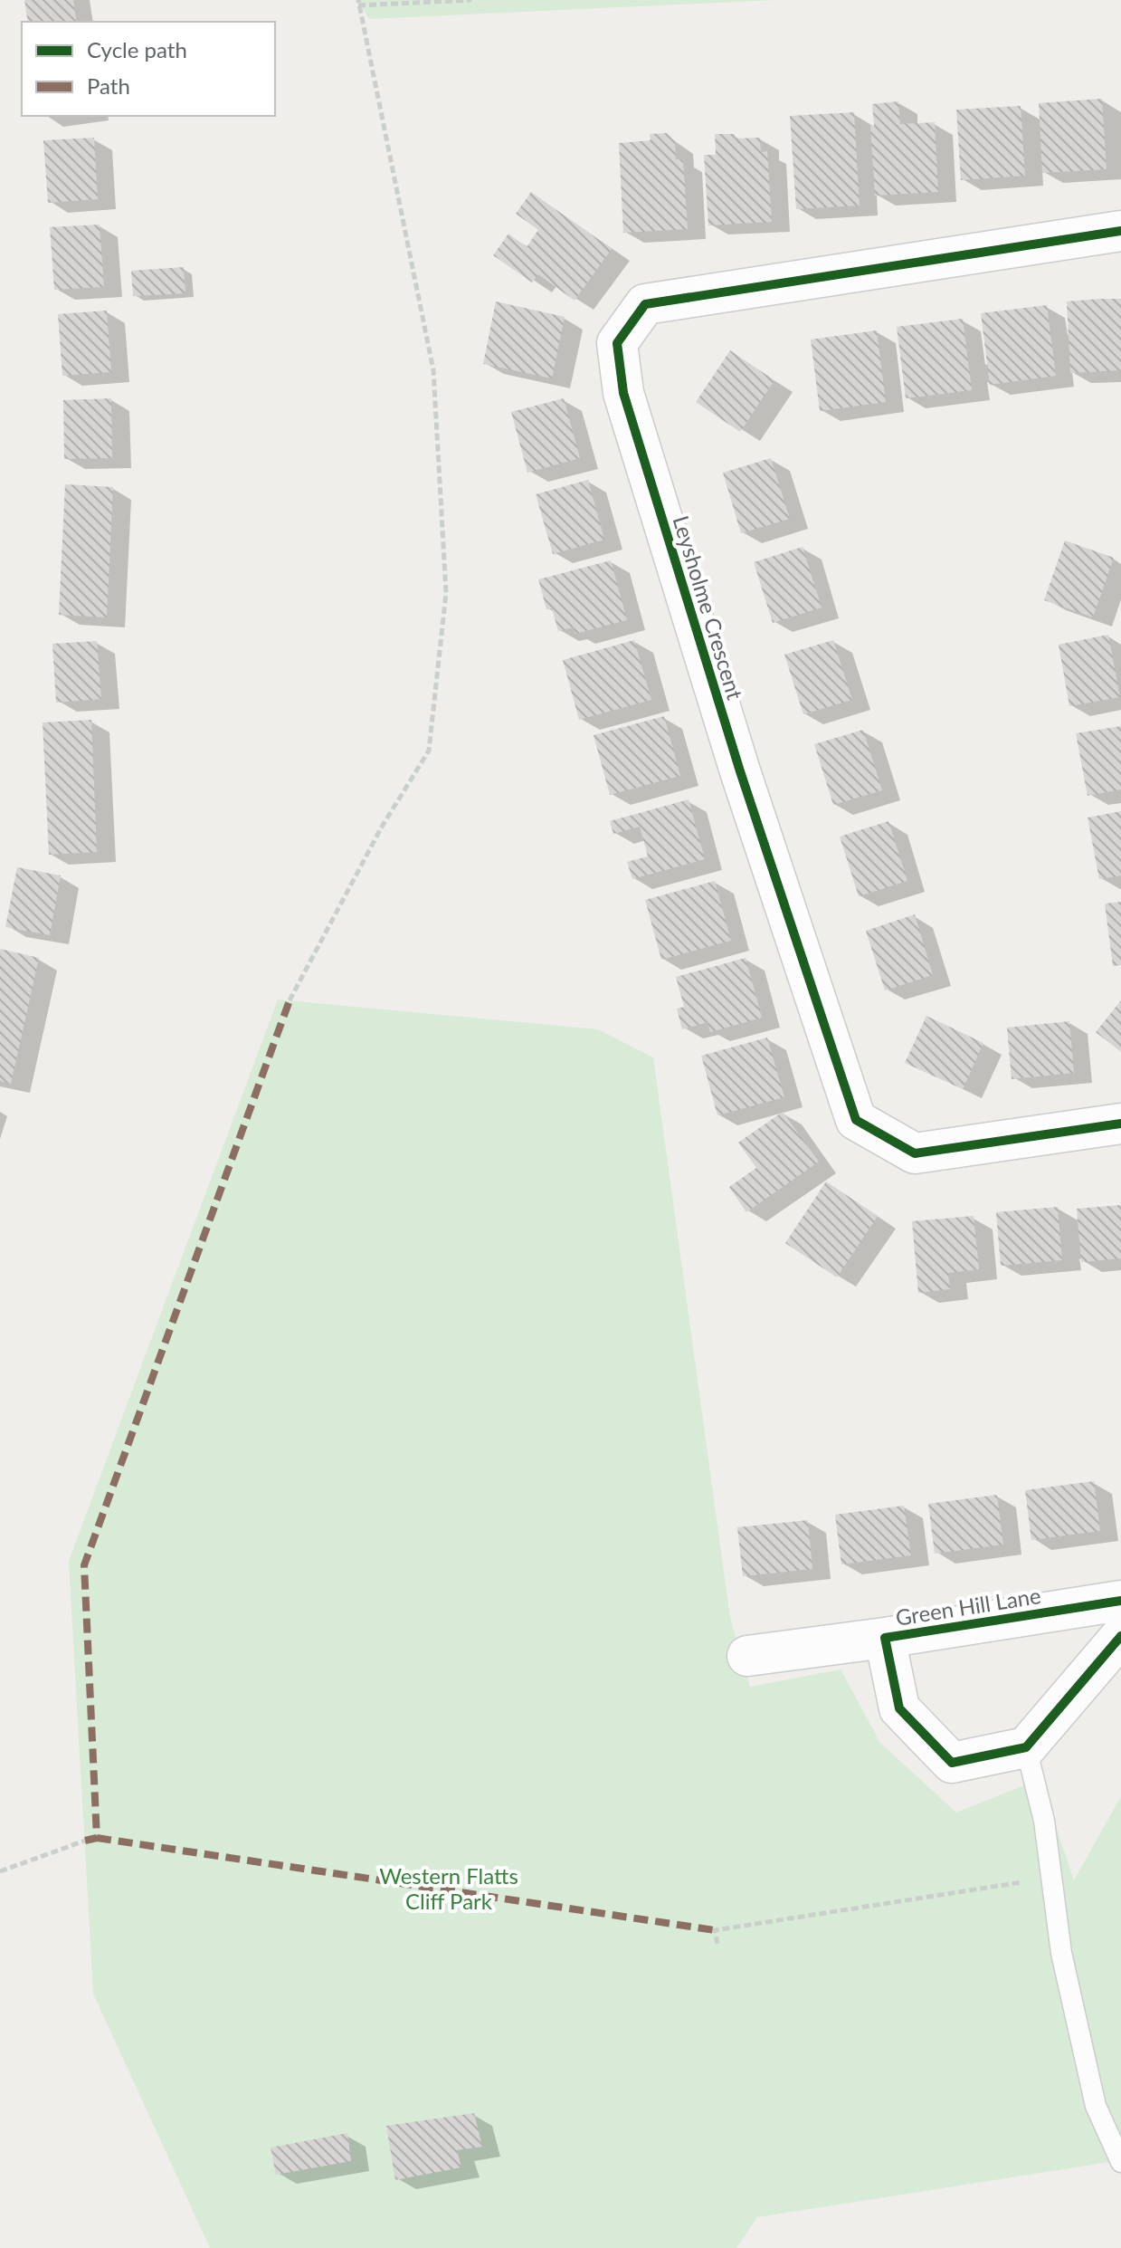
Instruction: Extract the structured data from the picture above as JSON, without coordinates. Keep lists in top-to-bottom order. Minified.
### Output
{"streets":{"street":["Leysholme Crescent","Green Hill Lane"]},"parks":["Western Flatts Cliff Park"],"legend":["Cycle path","Path"]}
